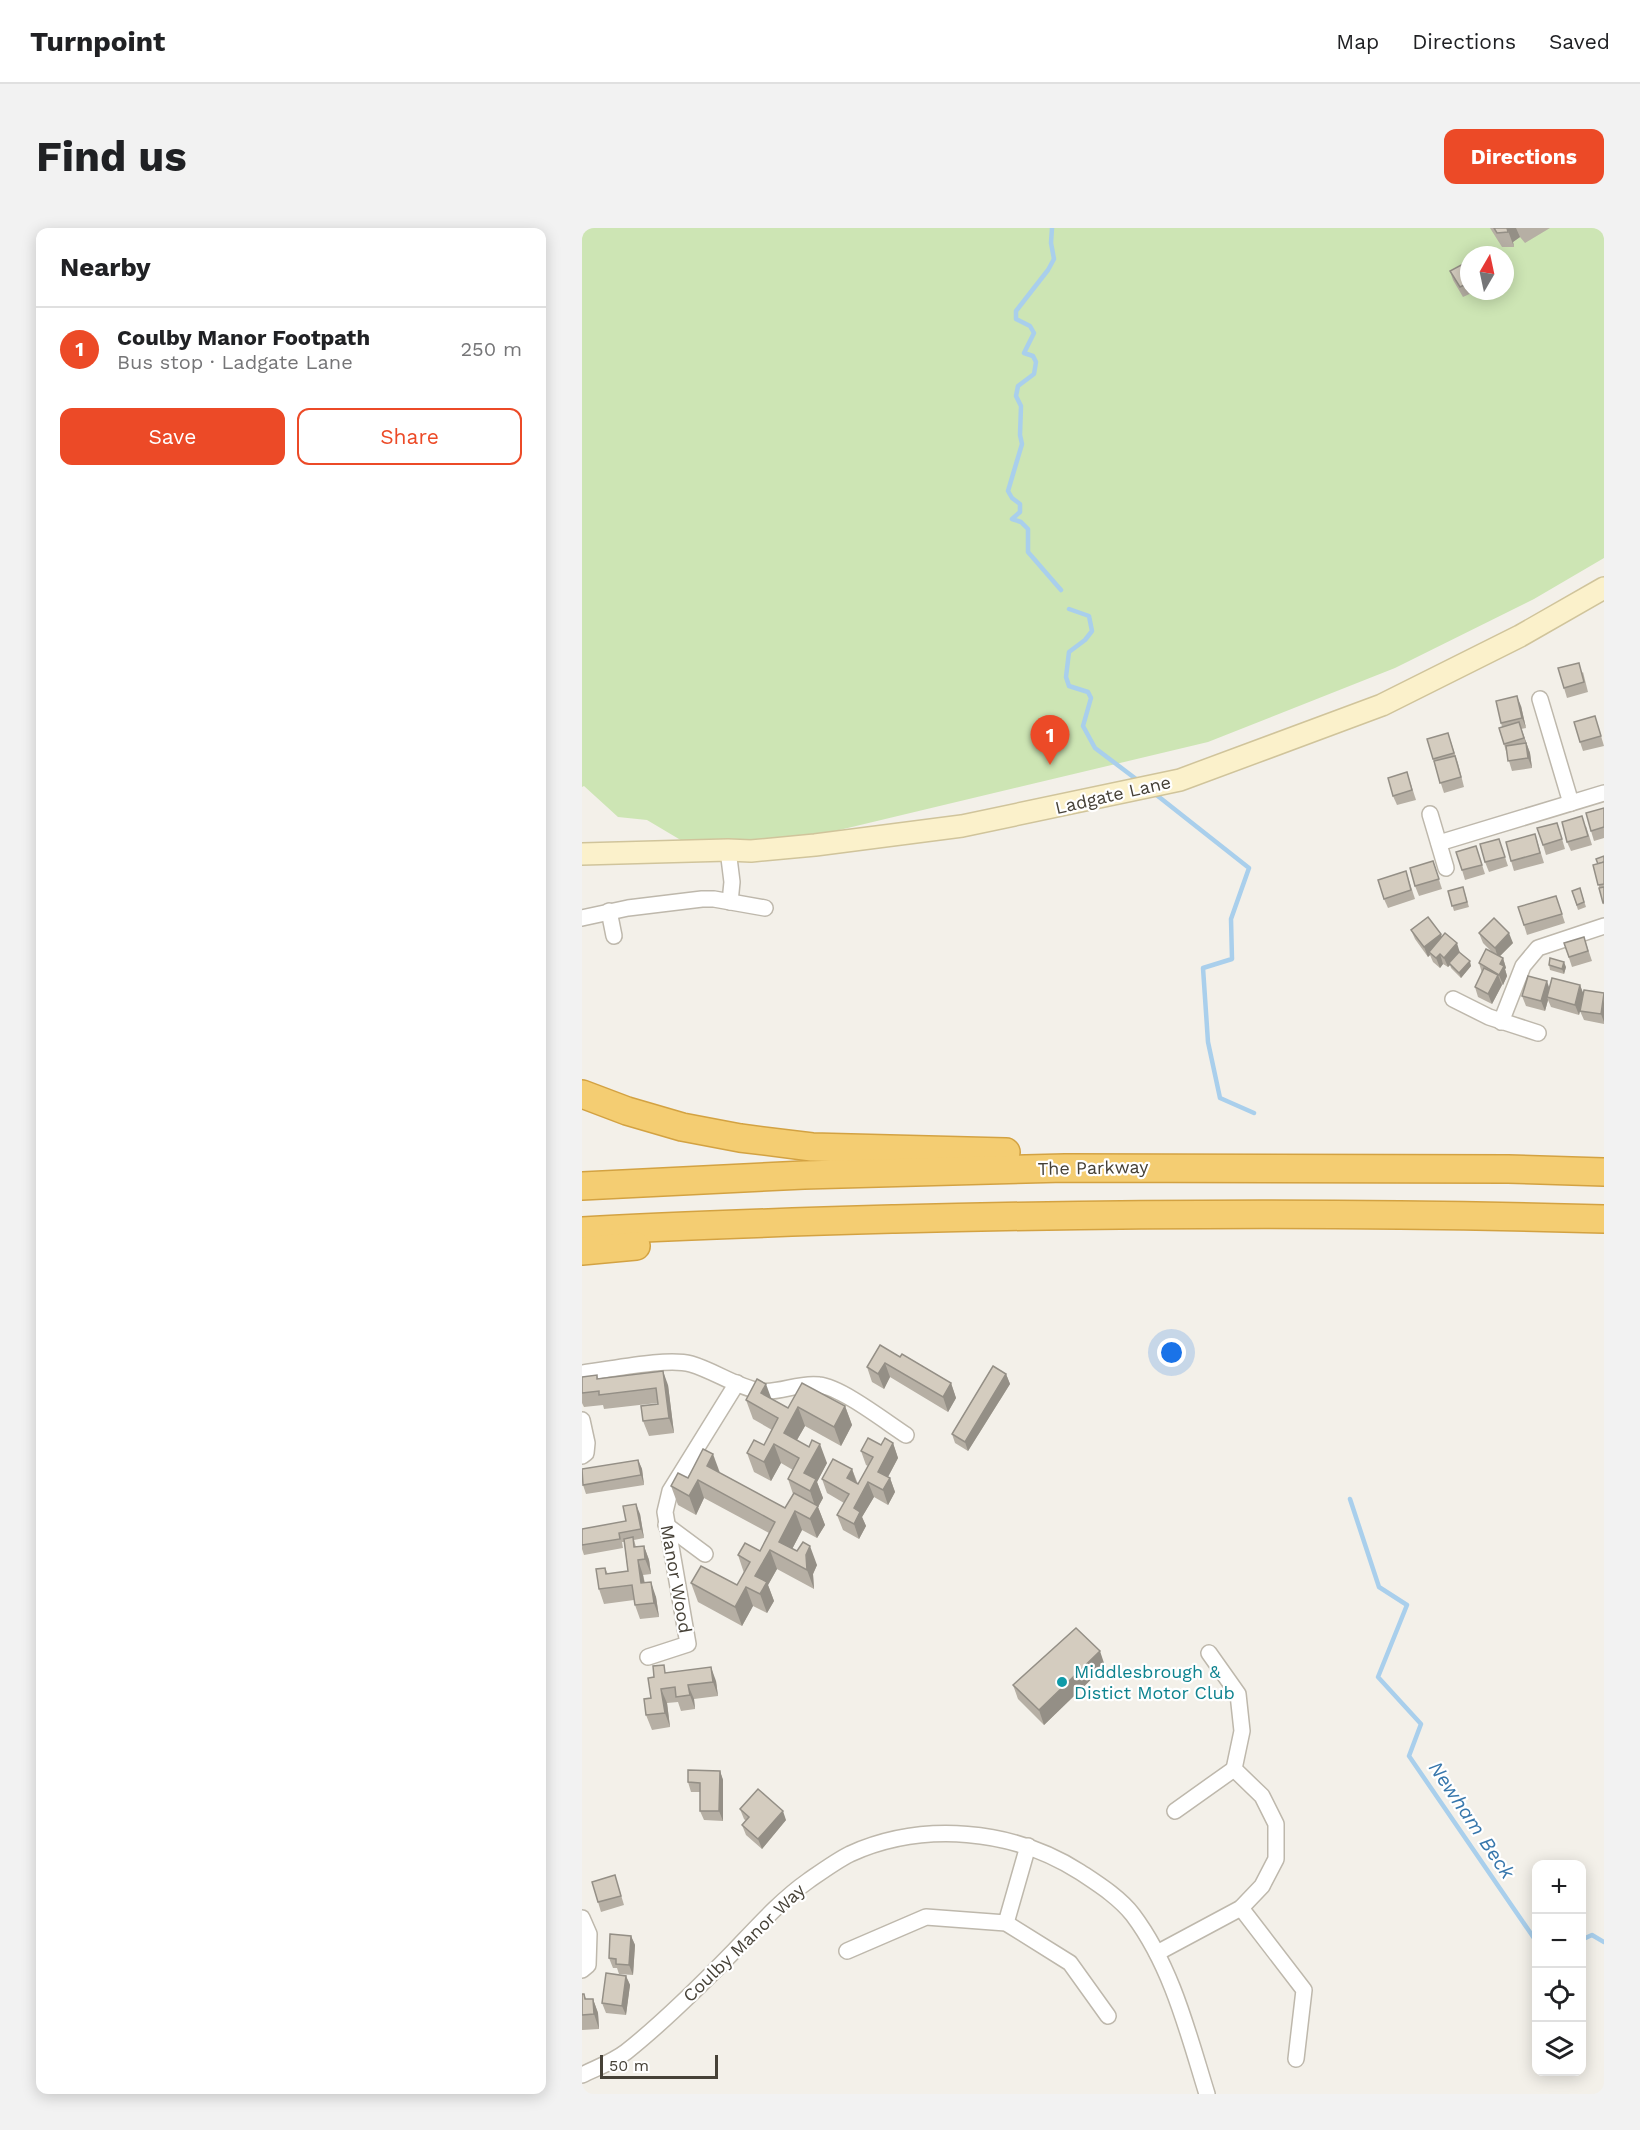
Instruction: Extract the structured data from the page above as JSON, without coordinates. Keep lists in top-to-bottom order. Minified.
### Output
{"streets":{"highway":["The Parkway"],"main road":["Ladgate Lane"],"street":["Manor Wood","Coulby Manor Way"]},"water":["Newham Beck"],"places":["Middlesbrough & Distict Motor Club"],"scale_bar":"50 m","north":"top","page":{"header":"Turnpoint","nav":["Map","Directions","Saved"],"buttons":["Directions",["Save","Share"]],"title":"Find us","heading":"Nearby","list":[{"mark":"1","name":"Coulby Manor Footpath","note":"Bus stop · Ladgate Lane","value":"250 m"}],"pins":"1","map_buttons":["+","−"],"scale":"50 m"}}
